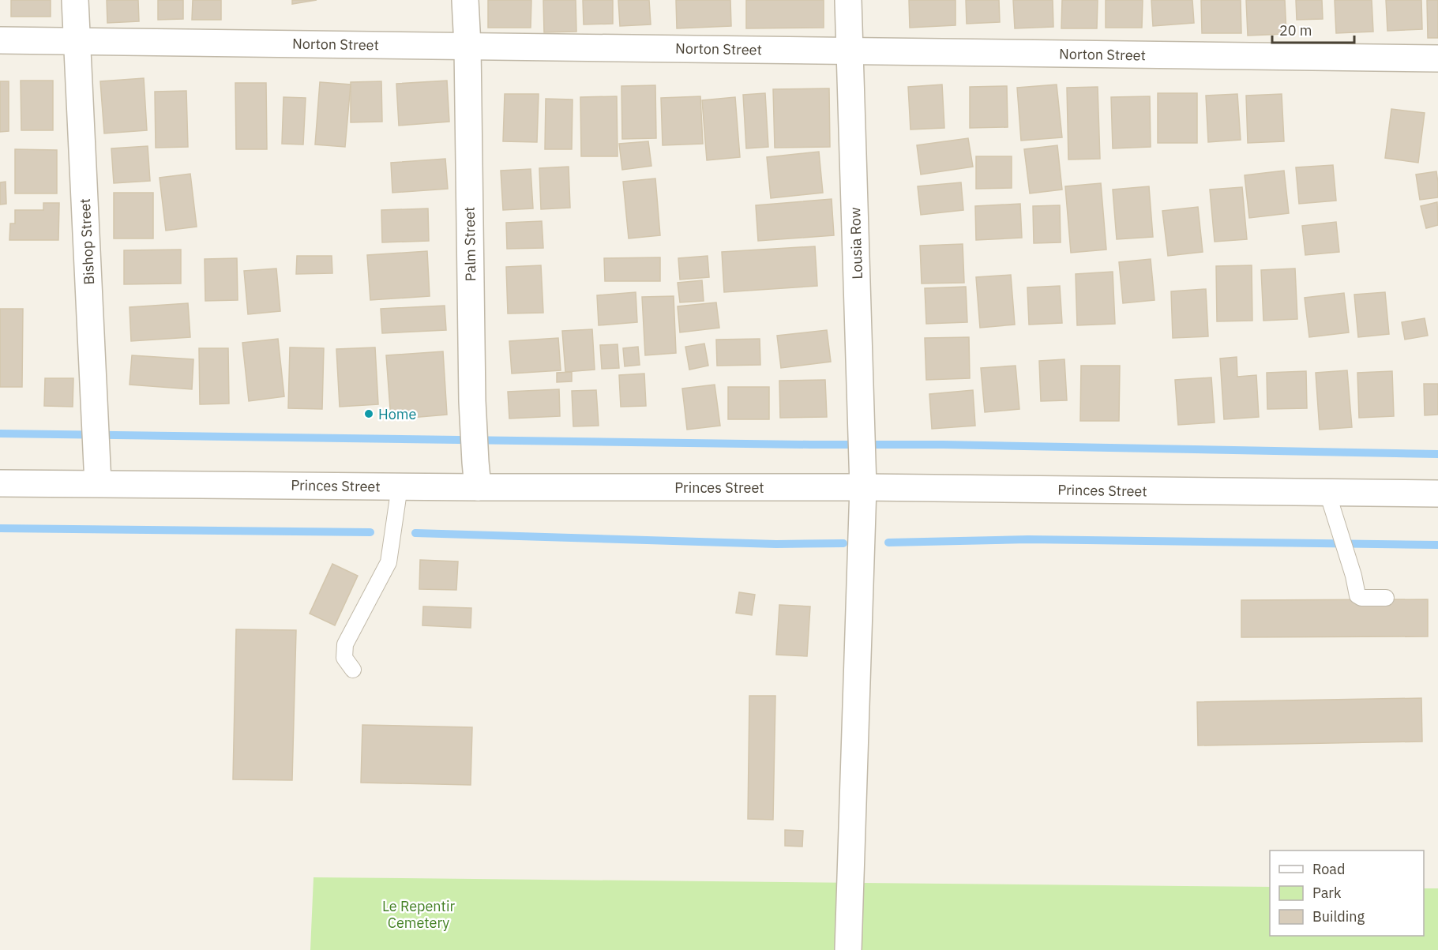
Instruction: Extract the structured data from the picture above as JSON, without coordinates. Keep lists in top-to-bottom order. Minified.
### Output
{"streets":{"street":["Norton Street","Bishop Street","Lousia Row","Palm Street","Princes Street"]},"crossings":[["Norton Street","Bishop Street"],["Norton Street","Lousia Row"],["Norton Street","Palm Street"],["Bishop Street","Princes Street"],["Lousia Row","Princes Street"],["Palm Street","Princes Street"]],"parks":["Le Repentir Cemetery"],"places":["Home"],"legend":["Road","Park","Building"],"scale_bar":"20 m"}
